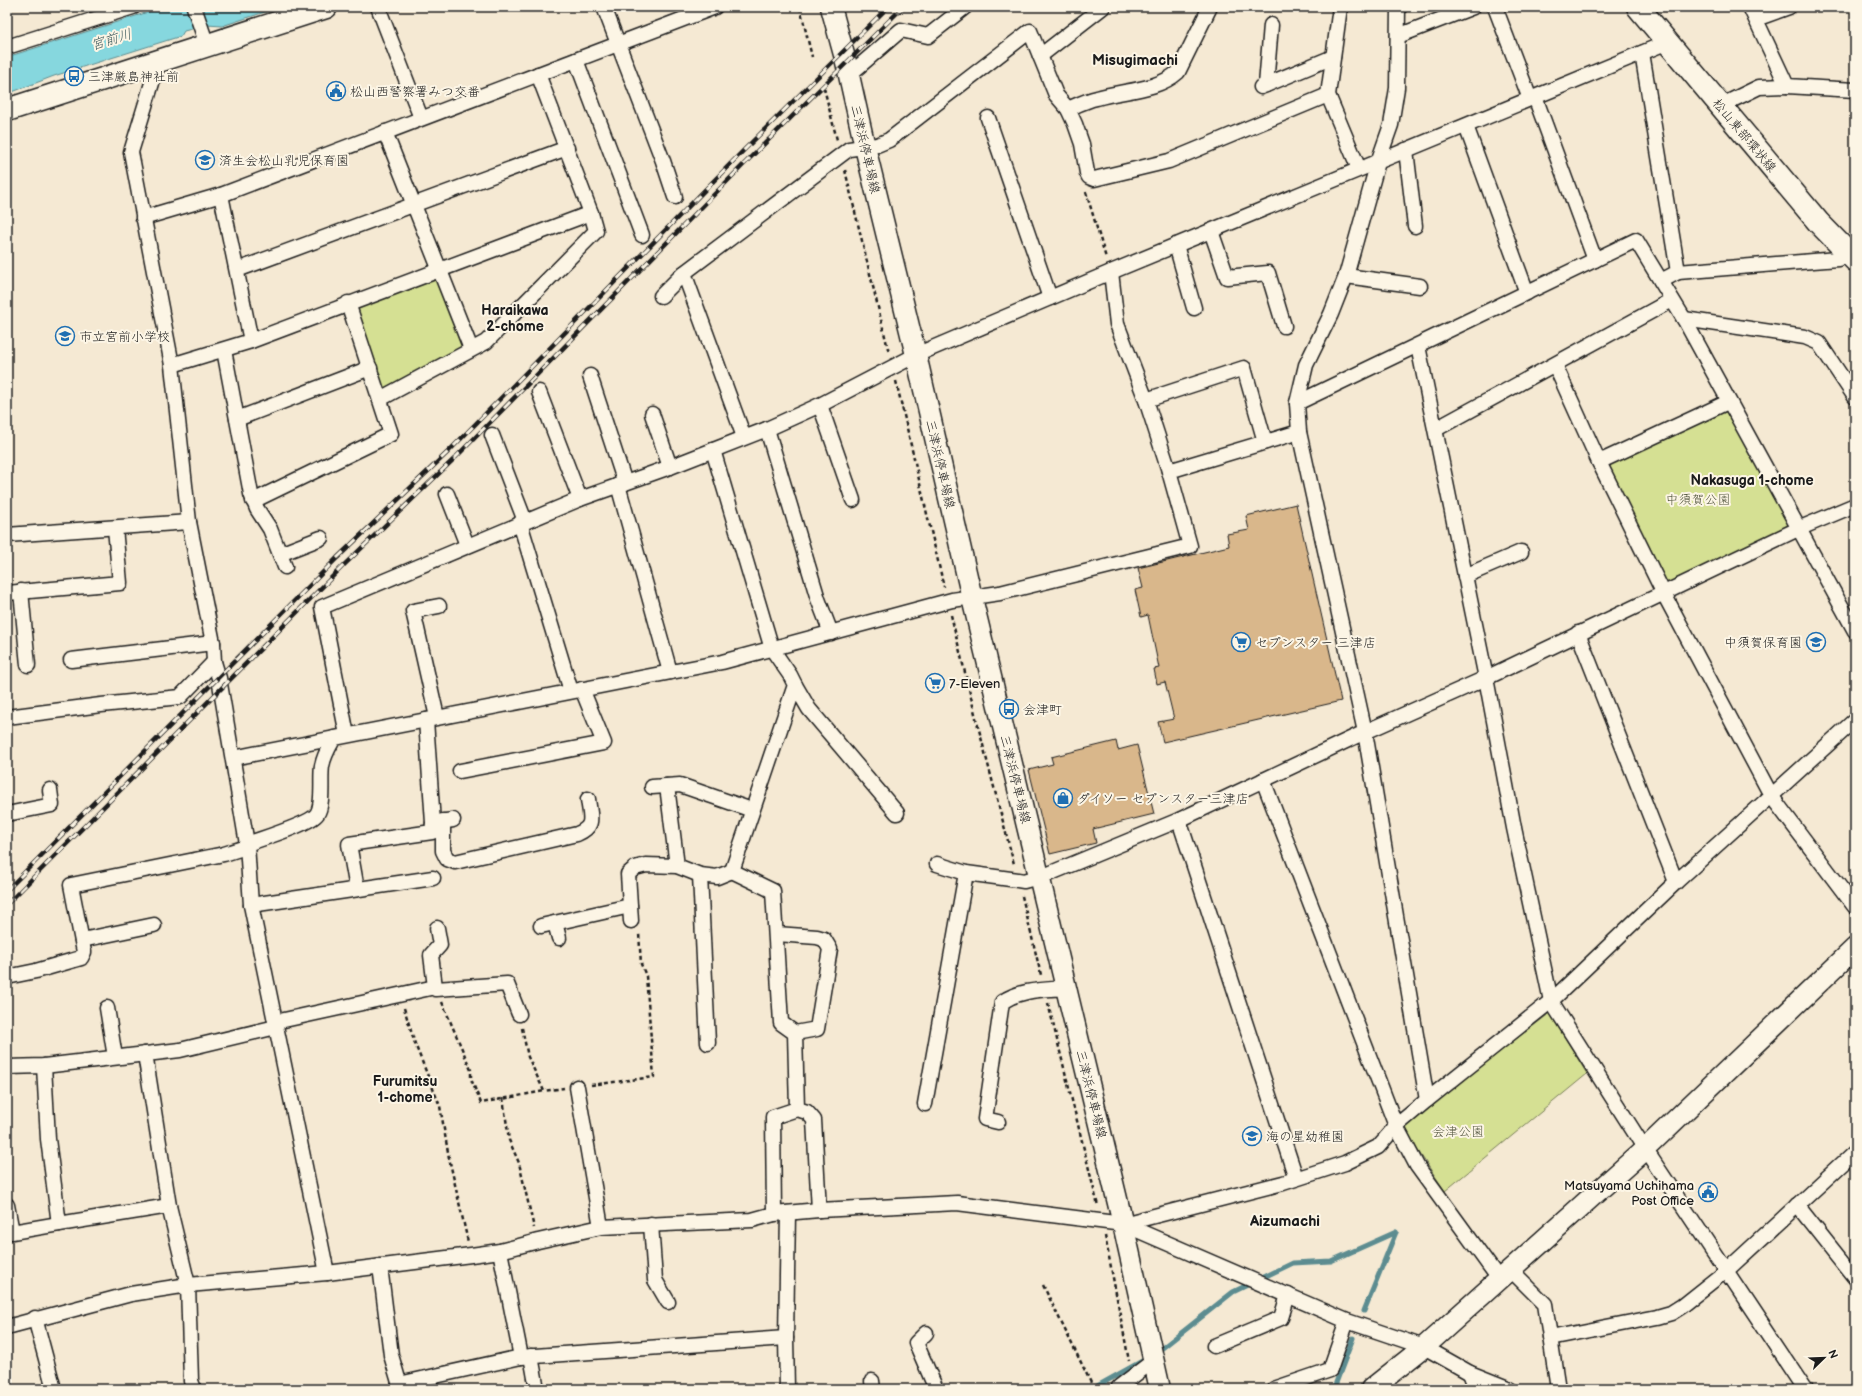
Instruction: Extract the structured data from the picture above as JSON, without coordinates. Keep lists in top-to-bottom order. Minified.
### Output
{"streets":{"main road":["松山東部環状線","三津浜停車場線"]},"districts":["Misugimachi","Haraikawa 2-chome","Nakasuga 1-chome","Furumitsu 1-chome","Aizumachi"],"water":["宮前川"],"parks":["中須賀公園","会津公園"],"places":{"bus stop":["三津厳島神社前","会津町"],"public building":["松山西警察署みつ交番","Matsuyama Uchihama Post Office"],"school or university":["済生会松山乳児保育園","市立宮前小学校","中須賀保育園","海の星幼稚園"],"supermarket":["セブンスター 三津店","7-Eleven"],"shop":["ダイソー セブンスター三津店"]},"north":"top right"}
